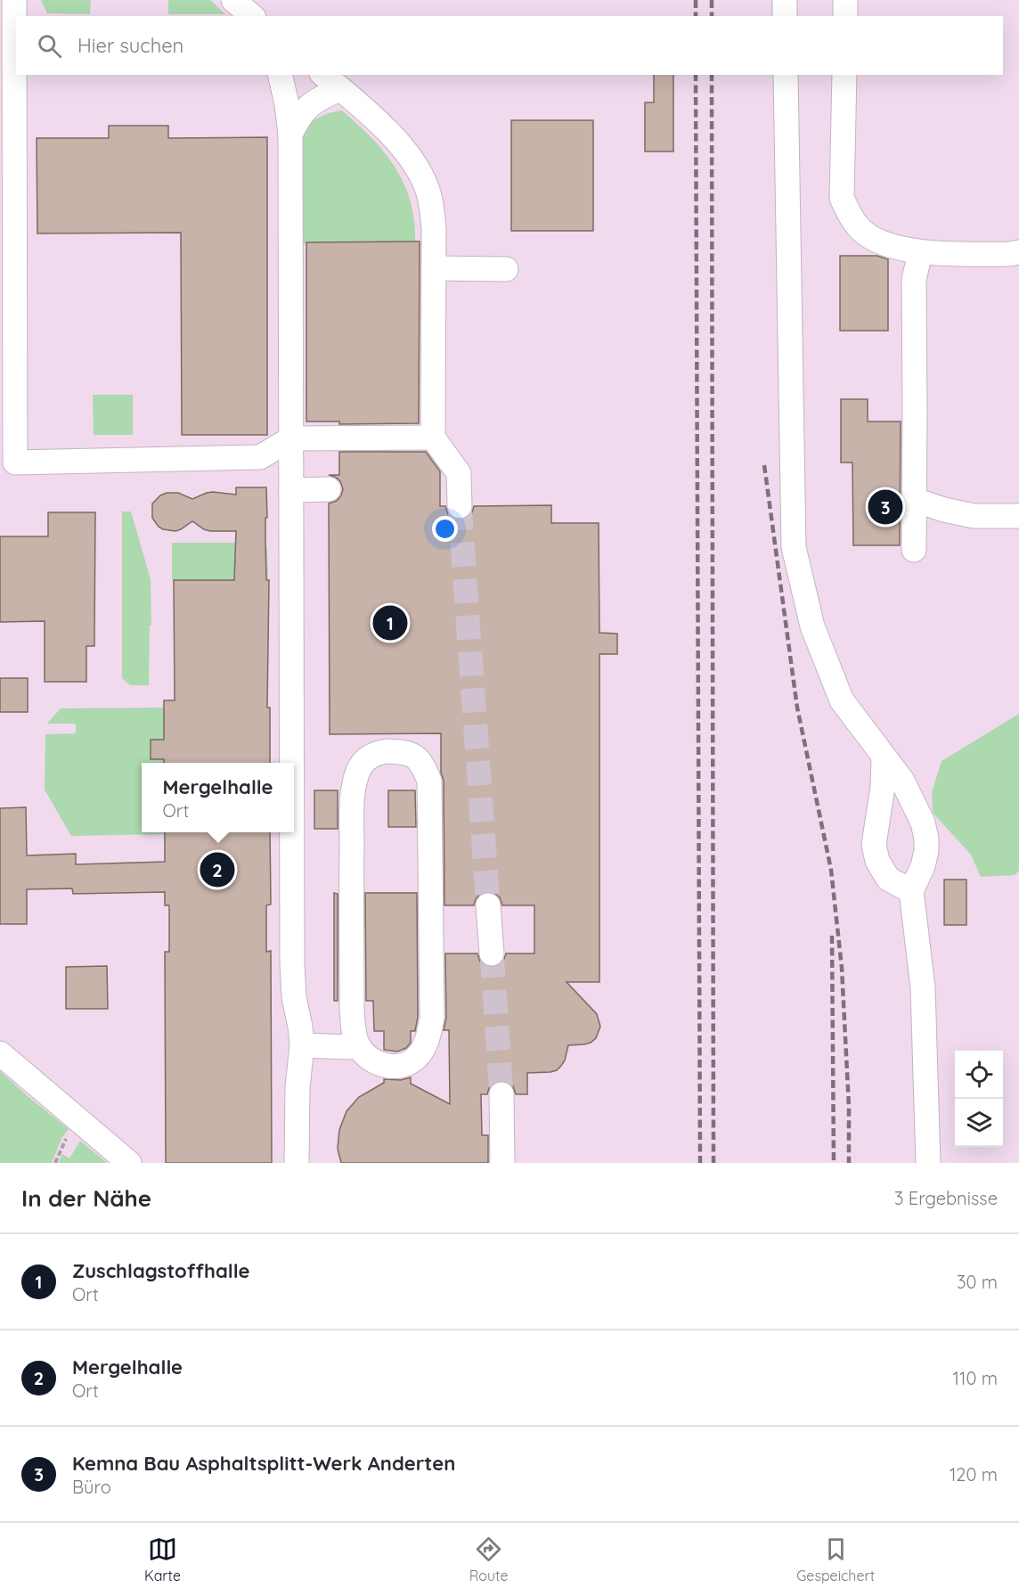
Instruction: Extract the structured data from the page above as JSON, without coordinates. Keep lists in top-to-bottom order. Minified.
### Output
{"page":{"search":"Hier suchen","pins":["3","1","2"],"popup":["Mergelhalle","Ort"],"heading":["In der Nähe","3 Ergebnisse"],"list":[{"mark":"1","name":"Zuschlagstoffhalle","note":"Ort","value":"30 m"},{"mark":"2","name":"Mergelhalle","note":"Ort","value":"110 m"},{"mark":"3","name":"Kemna Bau Asphaltsplitt-Werk Anderten","note":"Büro","value":"120 m"}],"nav":["Karte","Route","Gespeichert"]}}
